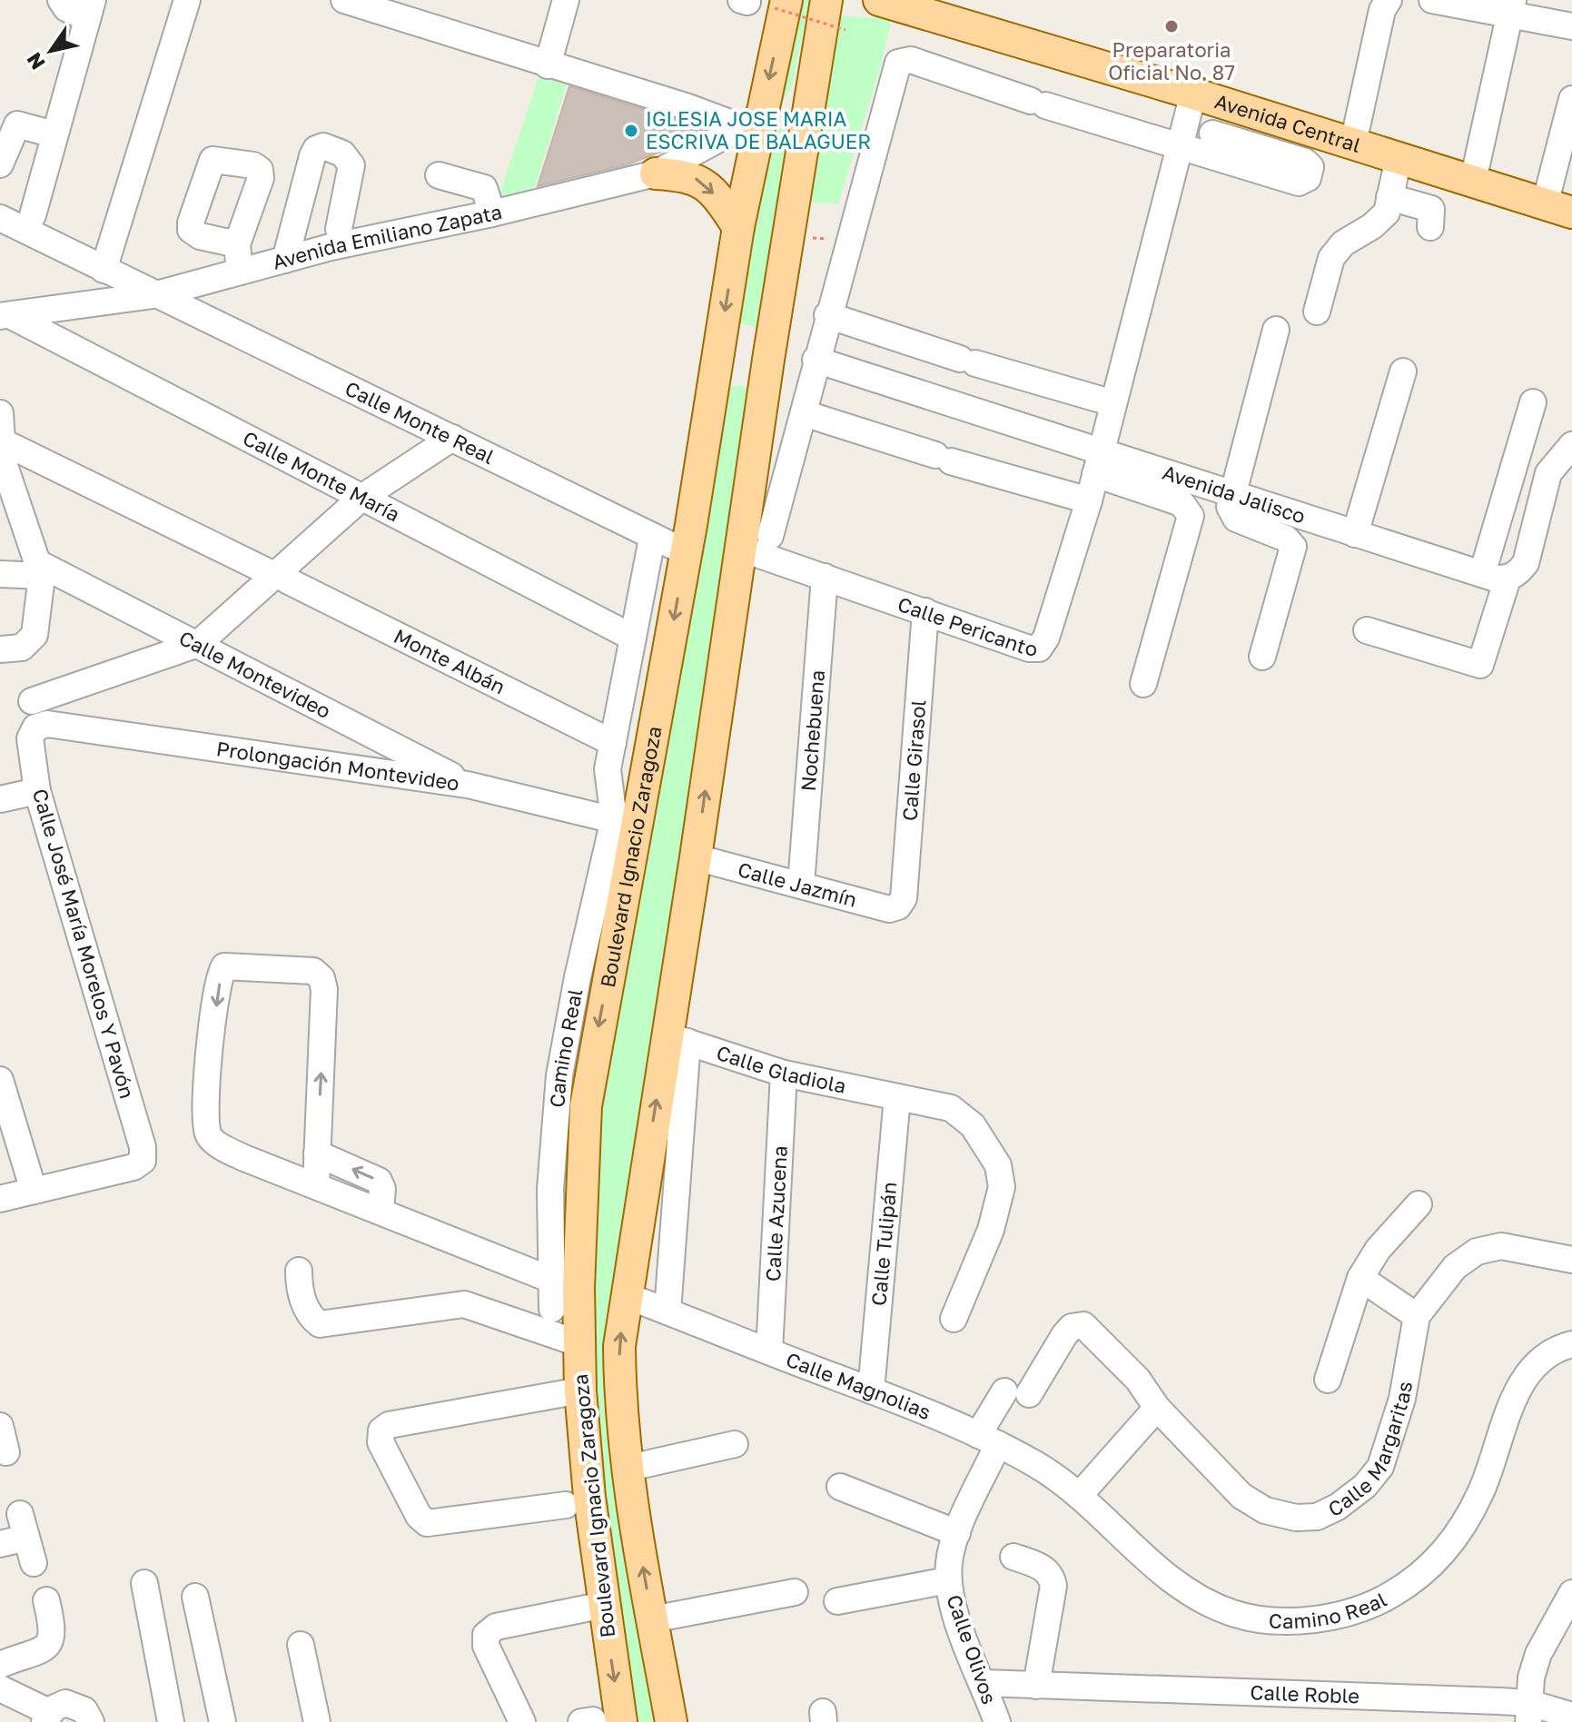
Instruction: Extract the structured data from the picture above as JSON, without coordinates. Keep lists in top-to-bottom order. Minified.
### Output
{"streets":{"main road":["Avenida Central","Boulevard Ignacio Zaragoza"],"street":["Avenida Emiliano Zapata","Calle Monte Real","Calle Monte María","Avenida Jalisco","Calle Pericanto","Monte Albán","Calle Montevideo","Nochebuena","Calle Girasol","Prolongación Montevideo","Calle Jazmín","Calle José María Morelos Y Pavón","Camino Real","Calle Gladiola","Calle Azucena","Calle Tulipán","Calle Magnolias","Calle Margaritas","Calle Olivos","Calle Roble"]},"crossings":[["Avenida Central","Calle Pericanto"],["Avenida Emiliano Zapata","Calle Monte Real"],["Avenida Emiliano Zapata","Calle Monte María"],["Avenida Emiliano Zapata","Boulevard Ignacio Zaragoza"],["Calle Monte Real","Boulevard Ignacio Zaragoza"],["Avenida Jalisco","Calle Pericanto"],["Calle Pericanto","Nochebuena"],["Calle Pericanto","Calle Girasol"],["Calle Pericanto","Boulevard Ignacio Zaragoza"],["Calle Montevideo","Prolongación Montevideo"],["Nochebuena","Calle Jazmín"],["Calle Girasol","Calle Jazmín"],["Prolongación Montevideo","Boulevard Ignacio Zaragoza"],["Prolongación Montevideo","Calle José María Morelos Y Pavón"],["Prolongación Montevideo","Camino Real"],["Boulevard Ignacio Zaragoza","Calle Jazmín"],["Boulevard Ignacio Zaragoza","Camino Real"],["Boulevard Ignacio Zaragoza","Calle Gladiola"],["Boulevard Ignacio Zaragoza","Calle Magnolias"],["Camino Real","Calle Magnolias"],["Camino Real","Calle Margaritas"],["Calle Gladiola","Calle Azucena"],["Calle Gladiola","Calle Tulipán"],["Calle Azucena","Calle Magnolias"],["Calle Tulipán","Calle Magnolias"],["Calle Magnolias","Calle Margaritas"],["Calle Olivos","Calle Roble"]],"places":["Preparatoria Oficial No. 87","IGLESIA JOSE MARIA ESCRIVA DE BALAGUER"],"north":"bottom left"}
